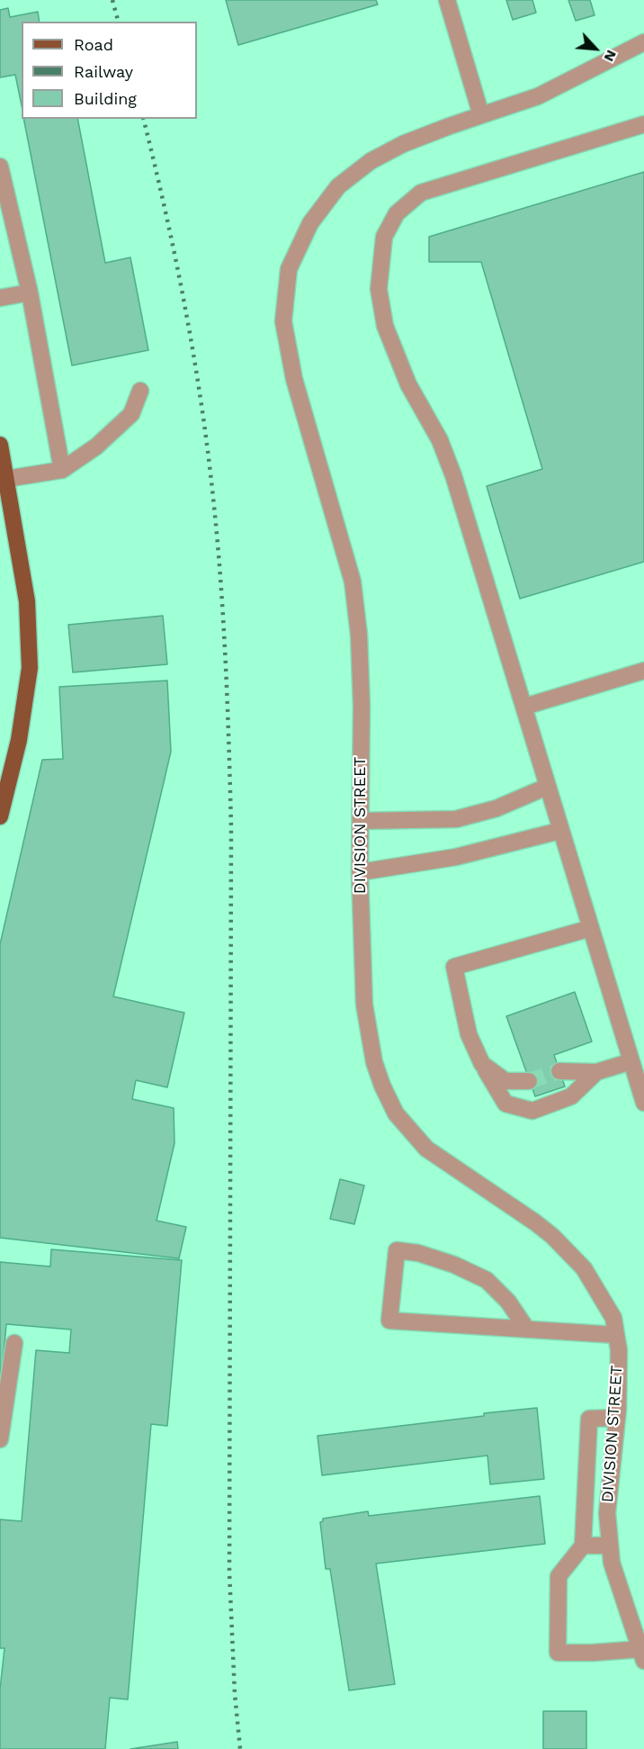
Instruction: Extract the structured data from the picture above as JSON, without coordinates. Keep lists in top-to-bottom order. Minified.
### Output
{"streets":{"street":["DIVISION STREET"]},"legend":["Road","Railway","Building"],"north":"bottom right"}
